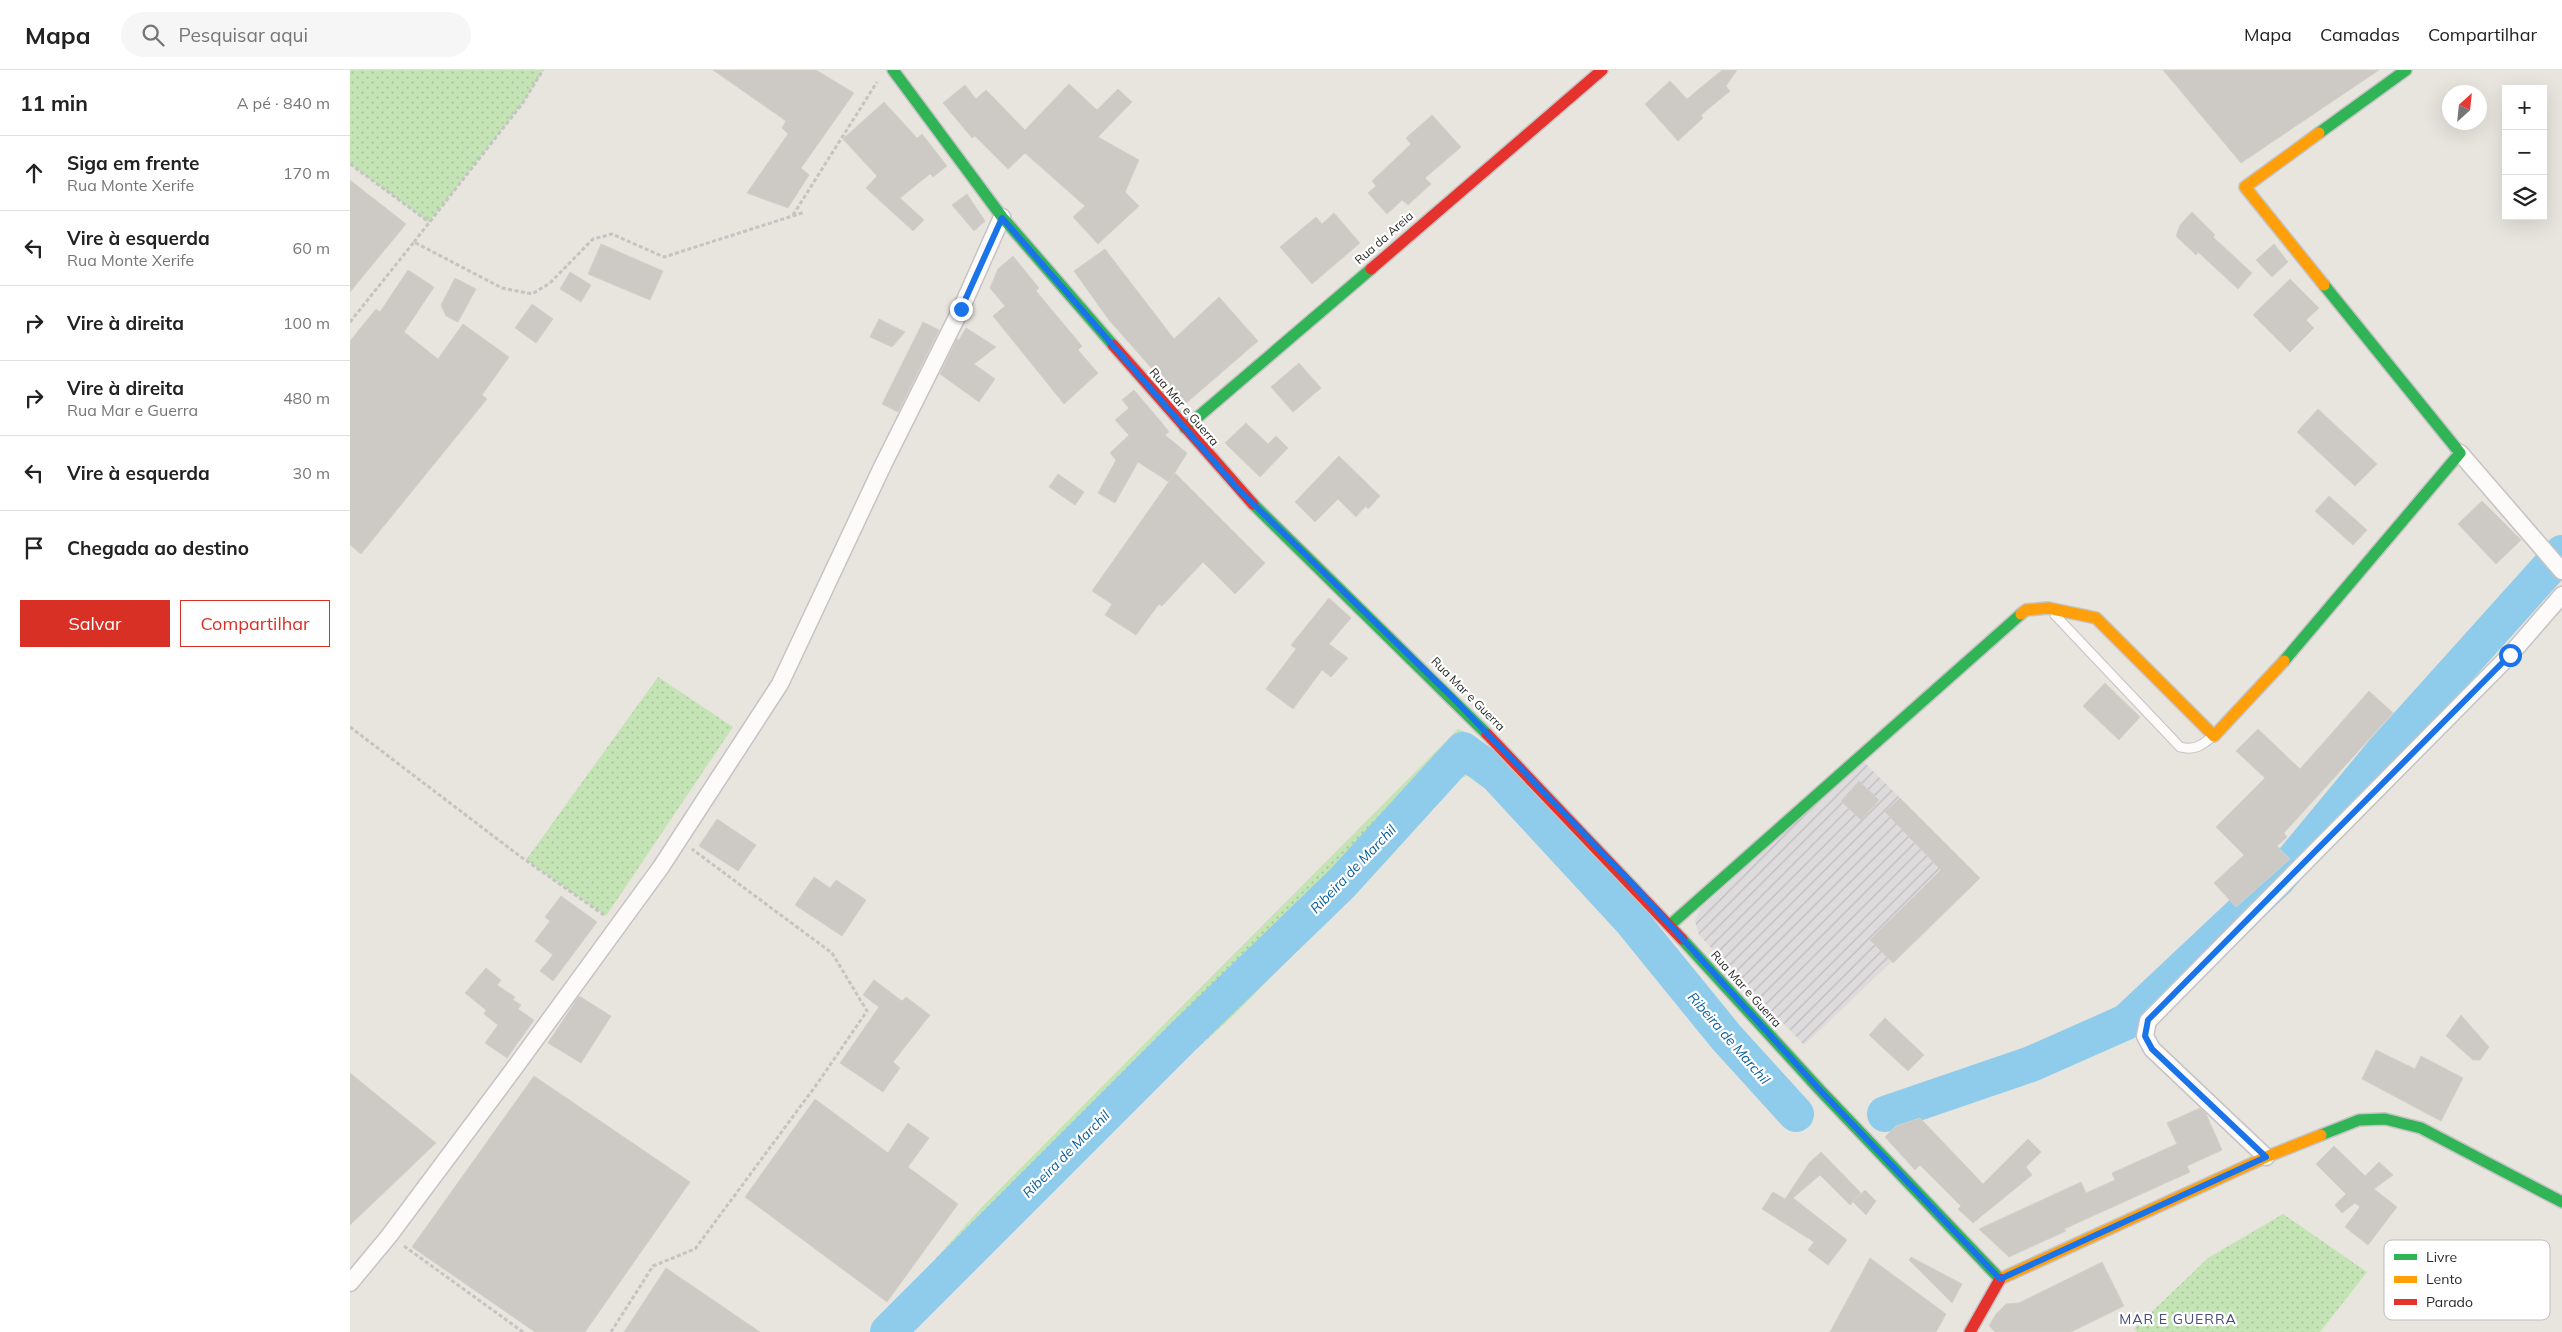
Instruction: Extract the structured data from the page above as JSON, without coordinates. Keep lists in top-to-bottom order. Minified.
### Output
{"streets":{"street":["Rua da Areia","Rua Mar e Guerra"]},"crossings":[["Rua da Areia","Rua Mar e Guerra"]],"districts":["MAR E GUERRA"],"water":["Ribeira de Marchil"],"legend":["Livre","Lento","Parado"],"north":"top right","page":{"header":"Mapa","search":"Pesquisar aqui","nav":["Mapa","Camadas","Compartilhar"],"heading":["11 min","A pé · 840 m"],"map_buttons":["+","−"],"list":[["Siga em frente","Rua Monte Xerife","170 m"],["Vire à esquerda","Rua Monte Xerife","60 m"],["Vire à direita","100 m"],["Vire à direita","Rua Mar e Guerra","480 m"],["Vire à esquerda","30 m"],"Chegada ao destino"],"buttons":["Salvar","Compartilhar"]}}
